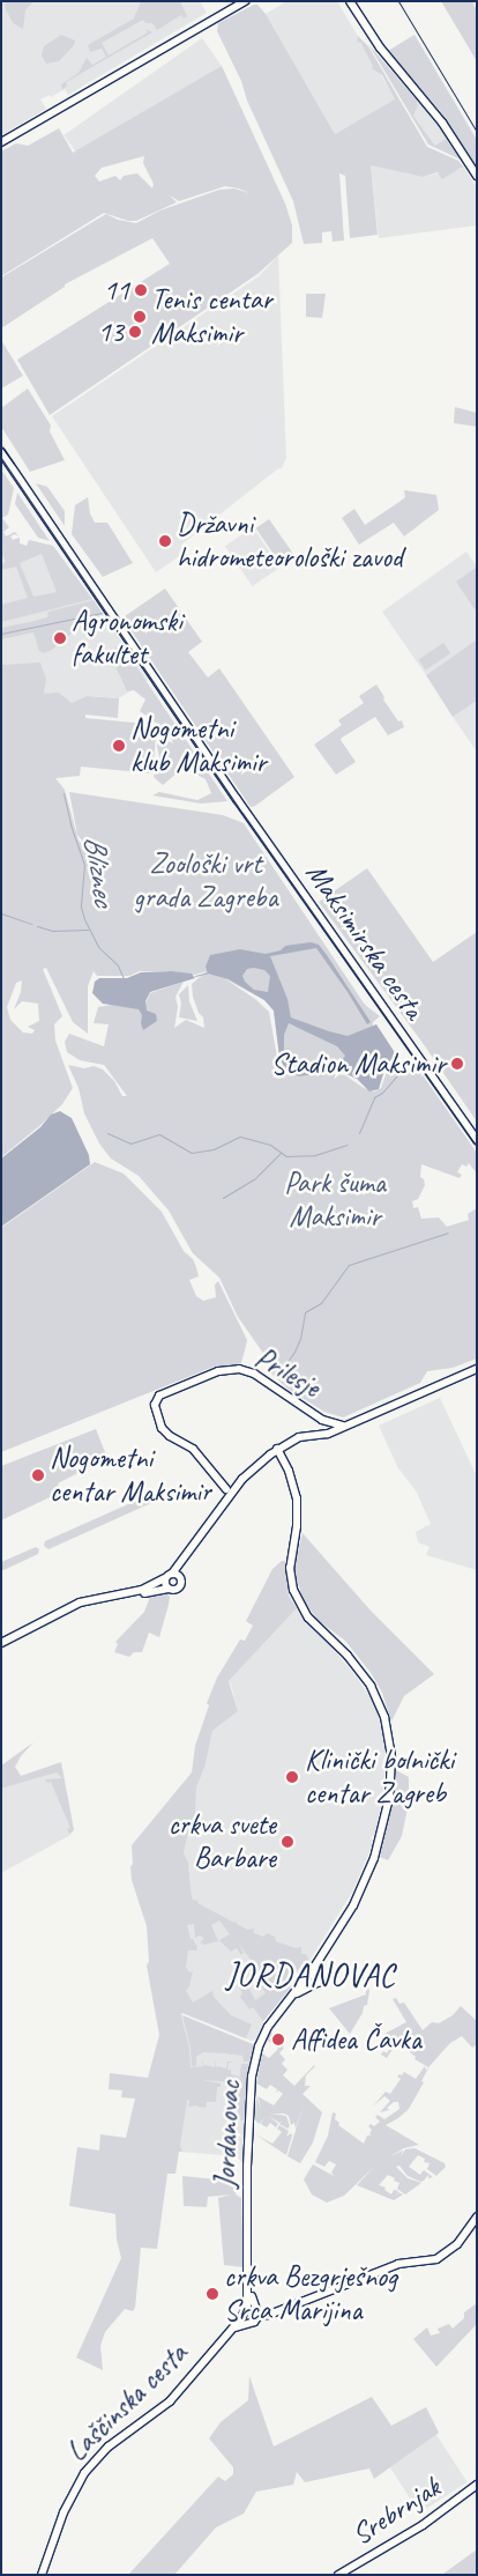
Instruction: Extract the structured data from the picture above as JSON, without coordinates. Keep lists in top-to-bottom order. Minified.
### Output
{"streets":{"main road":["Maksimirska cesta","Prilesje","Jordanovac","Laščinska cesta","Srebrnjak"]},"crossings":[["Jordanovac","Laščinska cesta"]],"districts":["JORDANOVAC"],"water":["Bliznec"],"parks":["Zoološki vrt grada Zagreba","Park šuma Maksimir"],"places":["11","Tenis centar Maksimir","13","Državni hidrometeorološki zavod","Agronomski fakultet","Nogometni klub Maksimir","Stadion Maksimir","Nogometni centar Maksimir","Klinički bolnički centar Zagreb","crkva svete Barbare","Affidea Čavka","crkva Bezgrješnog Srca Marijina"]}
